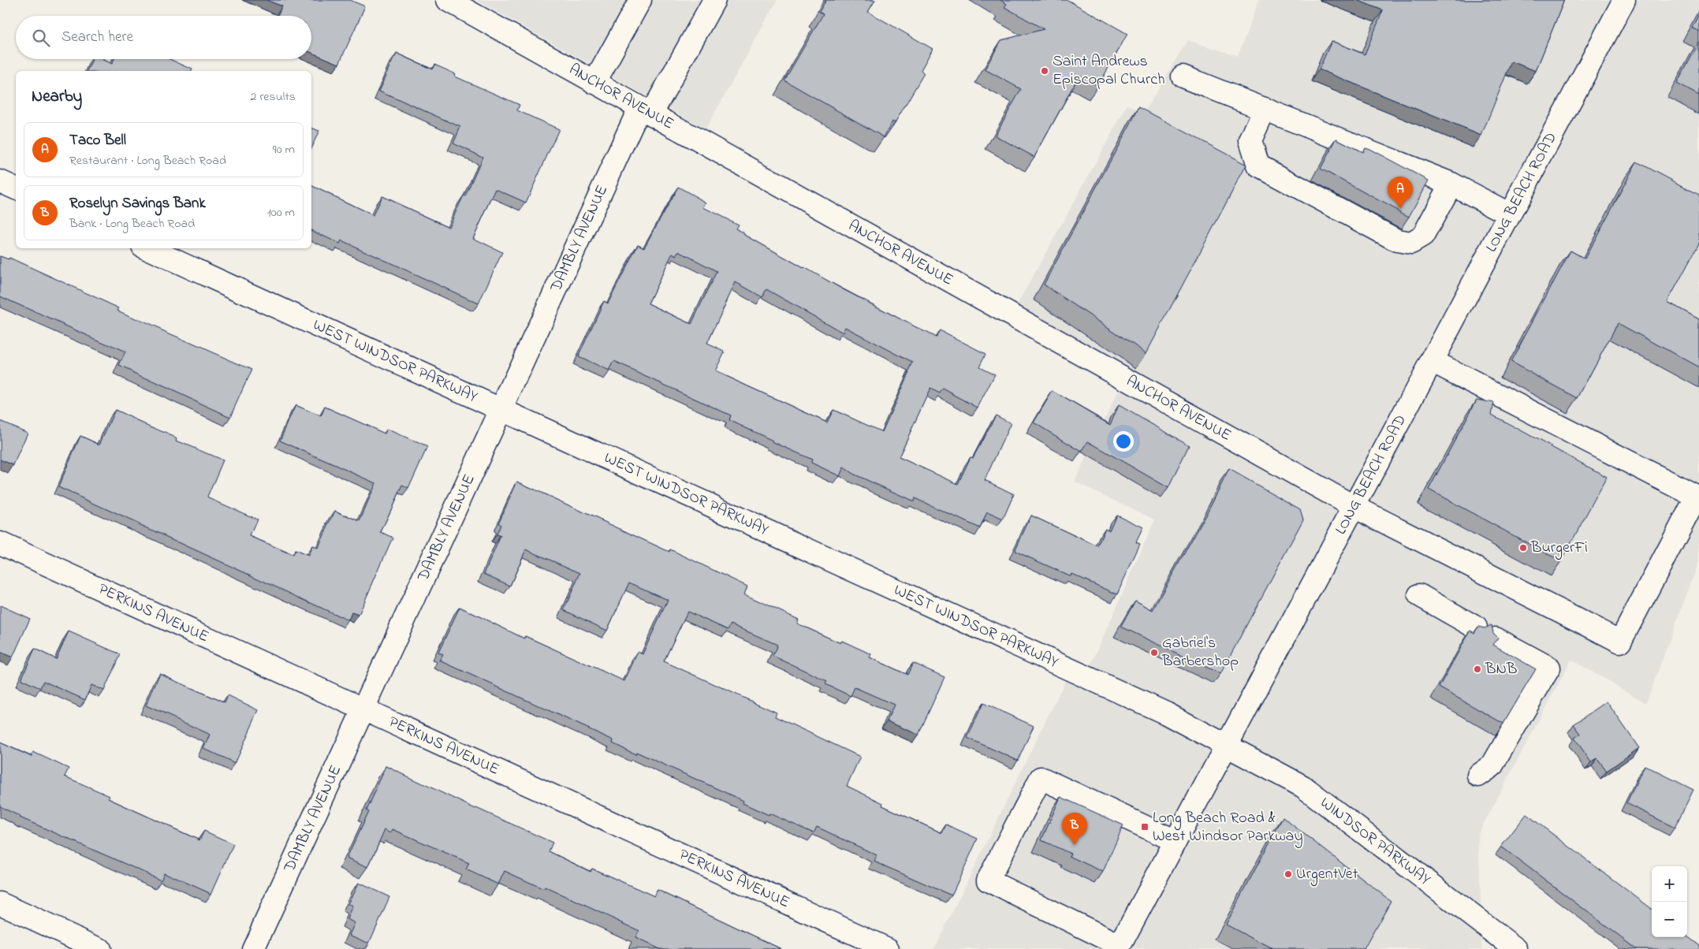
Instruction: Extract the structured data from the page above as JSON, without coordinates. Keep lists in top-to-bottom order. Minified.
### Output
{"streets":{"street":["ANCHOR AVENUE","LONG BEACH ROAD","DAMBLY AVENUE","WEST WINDSOR PARKWAY","PERKINS AVENUE","WINDSOR PARKWAY"]},"crossings":[["ANCHOR AVENUE","LONG BEACH ROAD"],["ANCHOR AVENUE","DAMBLY AVENUE"],["LONG BEACH ROAD","WEST WINDSOR PARKWAY"],["LONG BEACH ROAD","WINDSOR PARKWAY"],["DAMBLY AVENUE","WEST WINDSOR PARKWAY"],["DAMBLY AVENUE","PERKINS AVENUE"],["WEST WINDSOR PARKWAY","WINDSOR PARKWAY"]],"places":{"other":["Saint Andrews Episcopal Church","BurgerFi","Gabriel's Barbershop","BNB","UrgentVet"],"transit":["Long Beach Road & West Windsor Parkway"]},"page":{"search":"Search here","heading":["Nearby","2 results"],"list":[{"mark":"A","name":"Taco Bell","note":"Restaurant · Long Beach Road","value":"90 m"},{"mark":"B","name":"Roselyn Savings Bank","note":"Bank · Long Beach Road","value":"100 m"}],"pins":["A","B"],"map_buttons":["+","−"]}}
